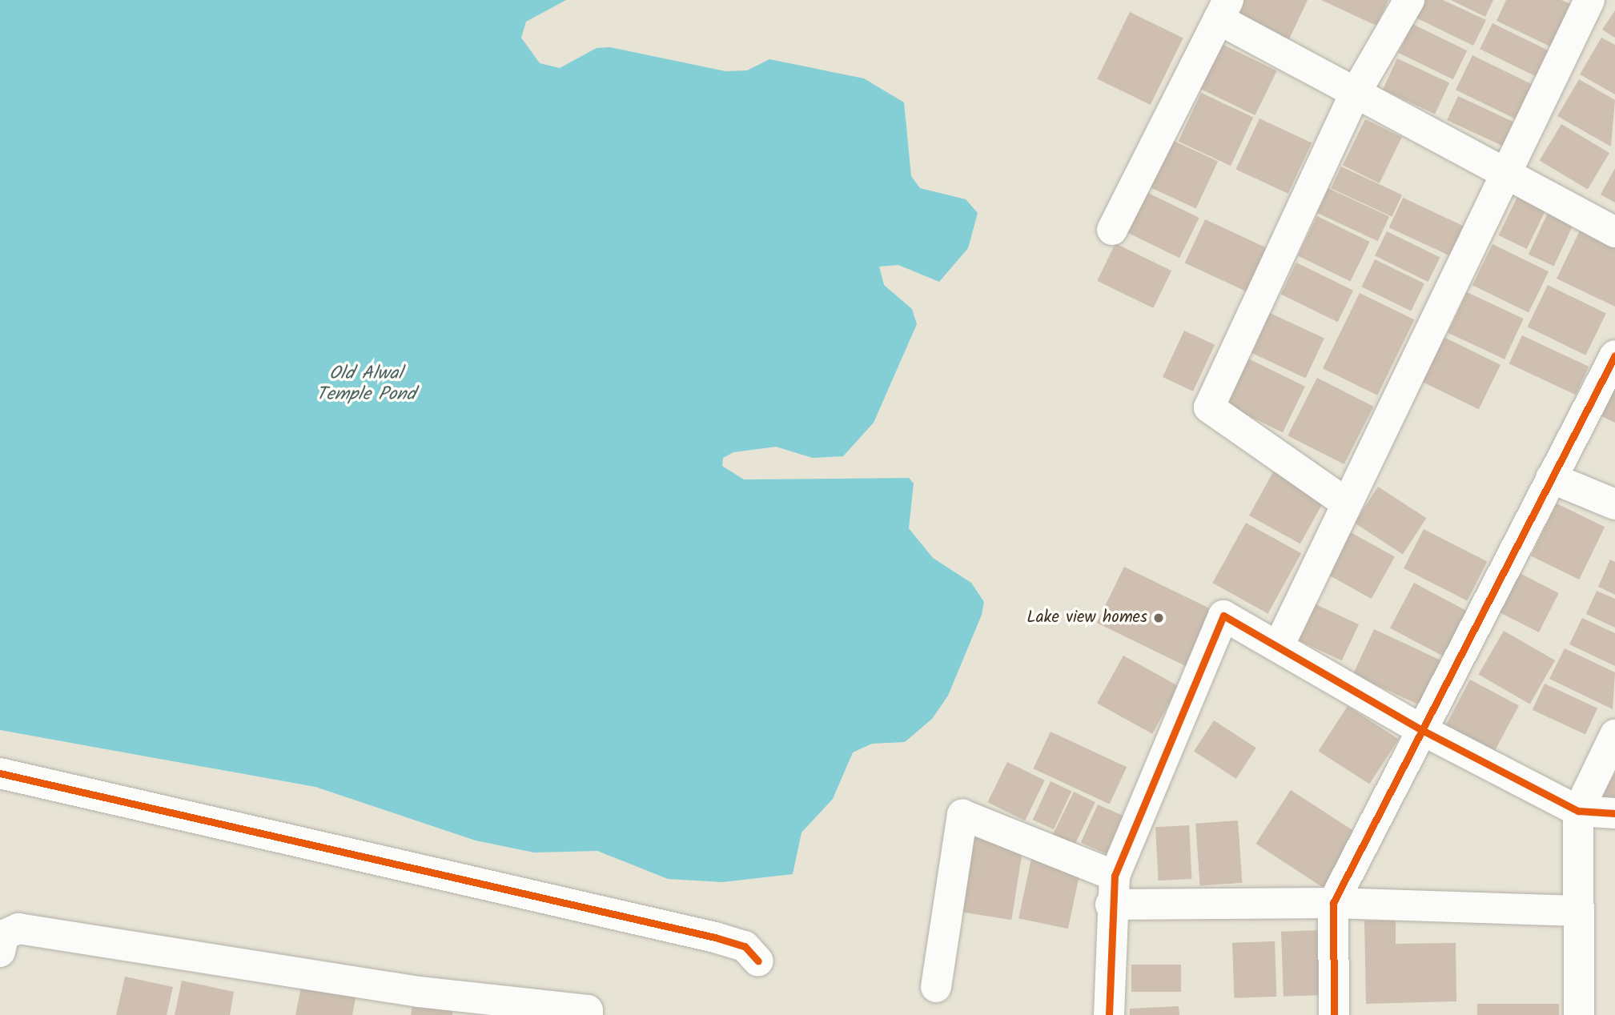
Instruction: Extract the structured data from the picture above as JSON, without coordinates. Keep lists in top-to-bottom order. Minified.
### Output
{"water":["Old Alwal Temple Pond"],"places":["Lake view homes"]}
